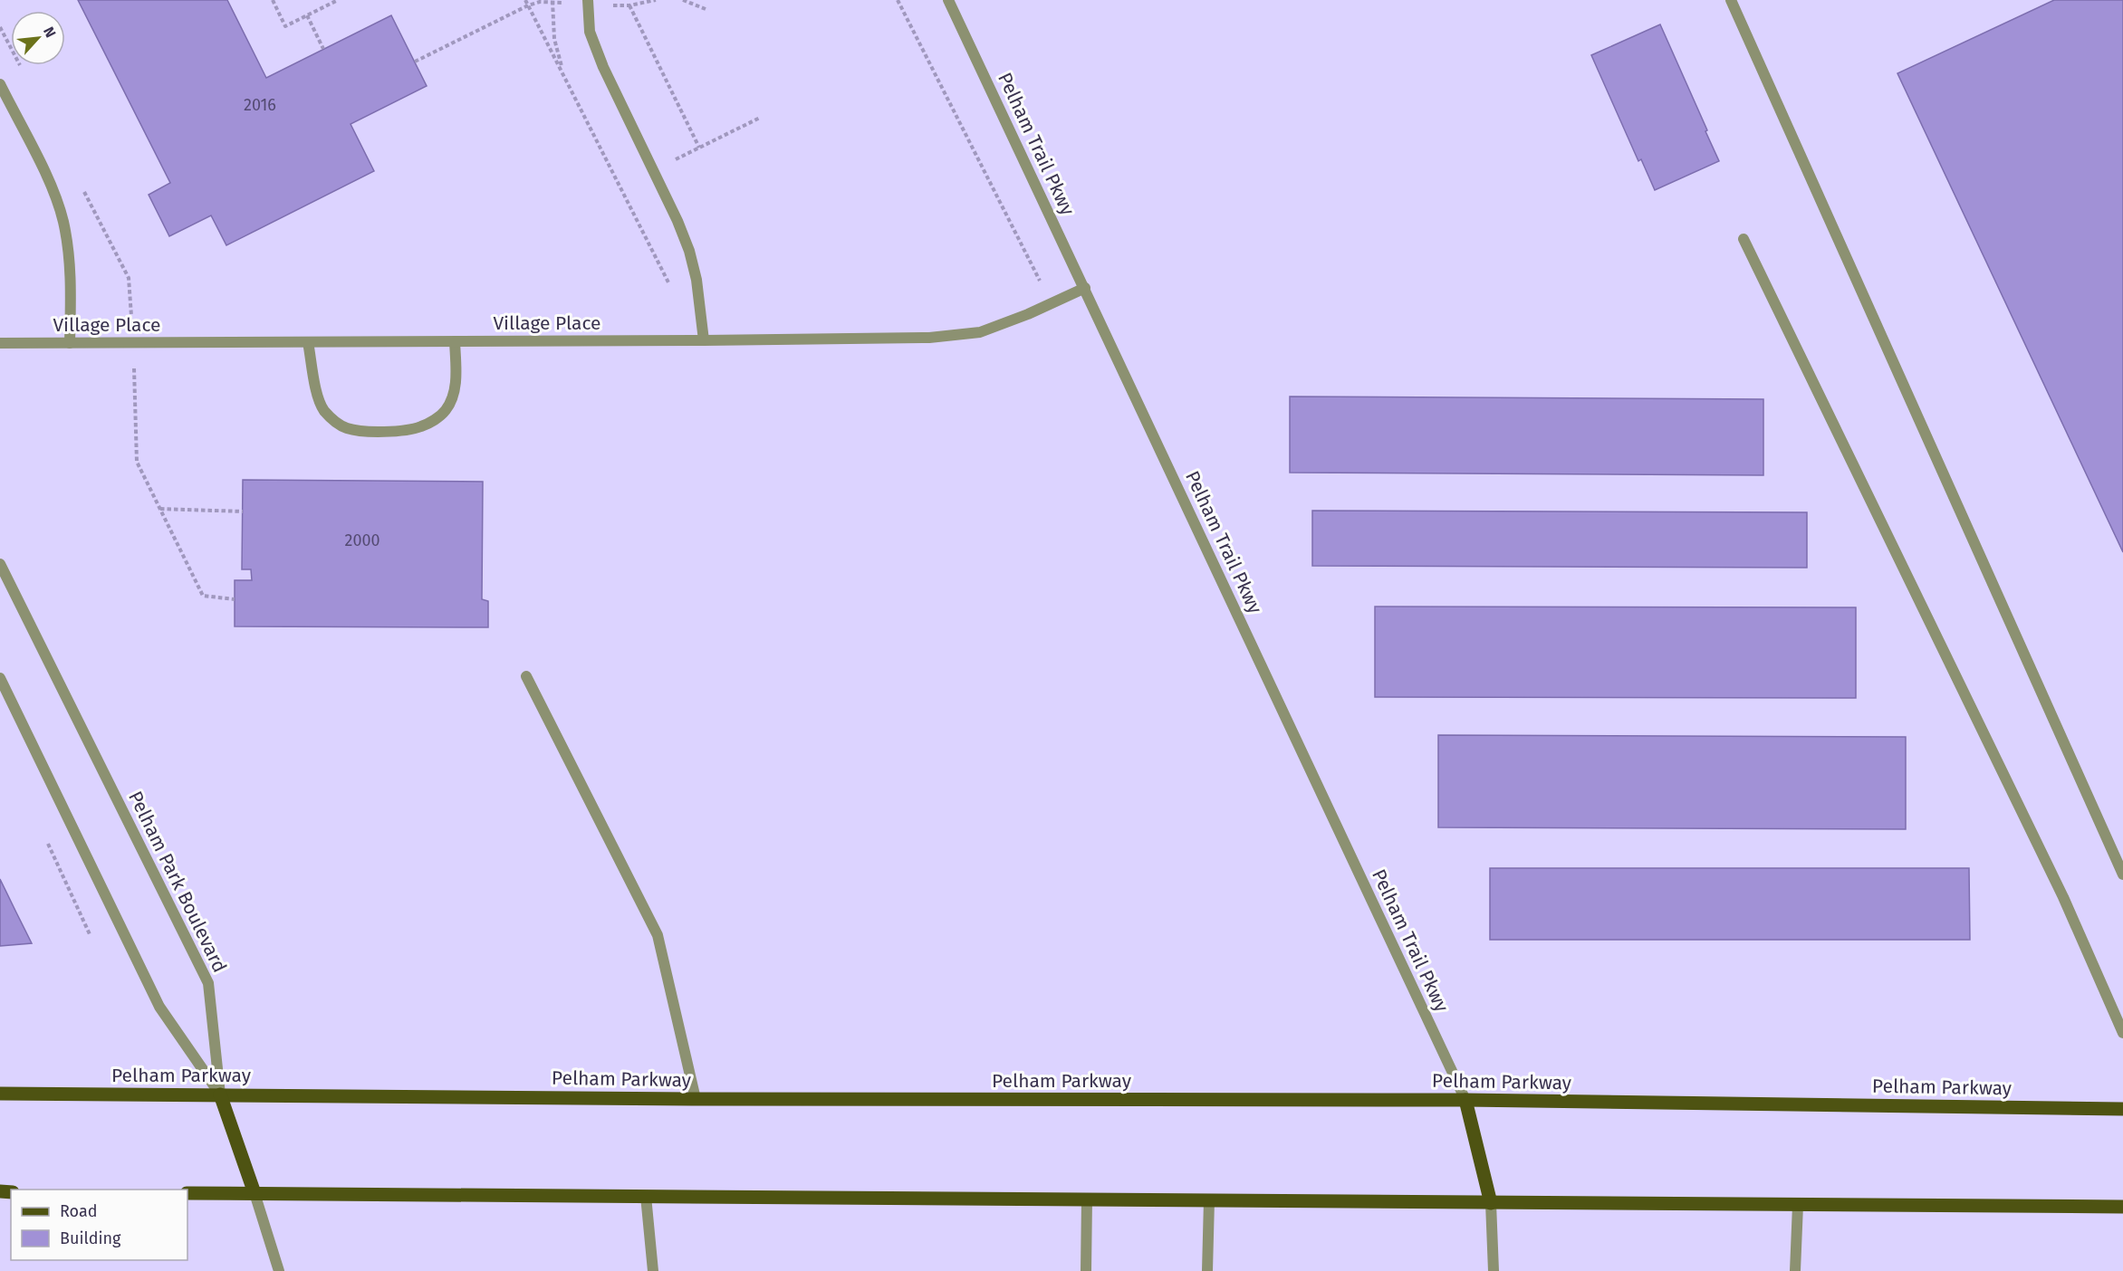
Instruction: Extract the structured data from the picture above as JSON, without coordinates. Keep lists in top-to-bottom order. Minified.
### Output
{"streets":{"main road":["Pelham Parkway"],"street":["Pelham Trail Pkwy","Village Place","Pelham Park Boulevard"]},"crossings":[["Pelham Trail Pkwy","Village Place"],["Pelham Trail Pkwy","Pelham Parkway"],["Pelham Park Boulevard","Pelham Parkway"]],"house_numbers":["2016","2000"],"legend":["Road","Building"],"north":"top right"}
